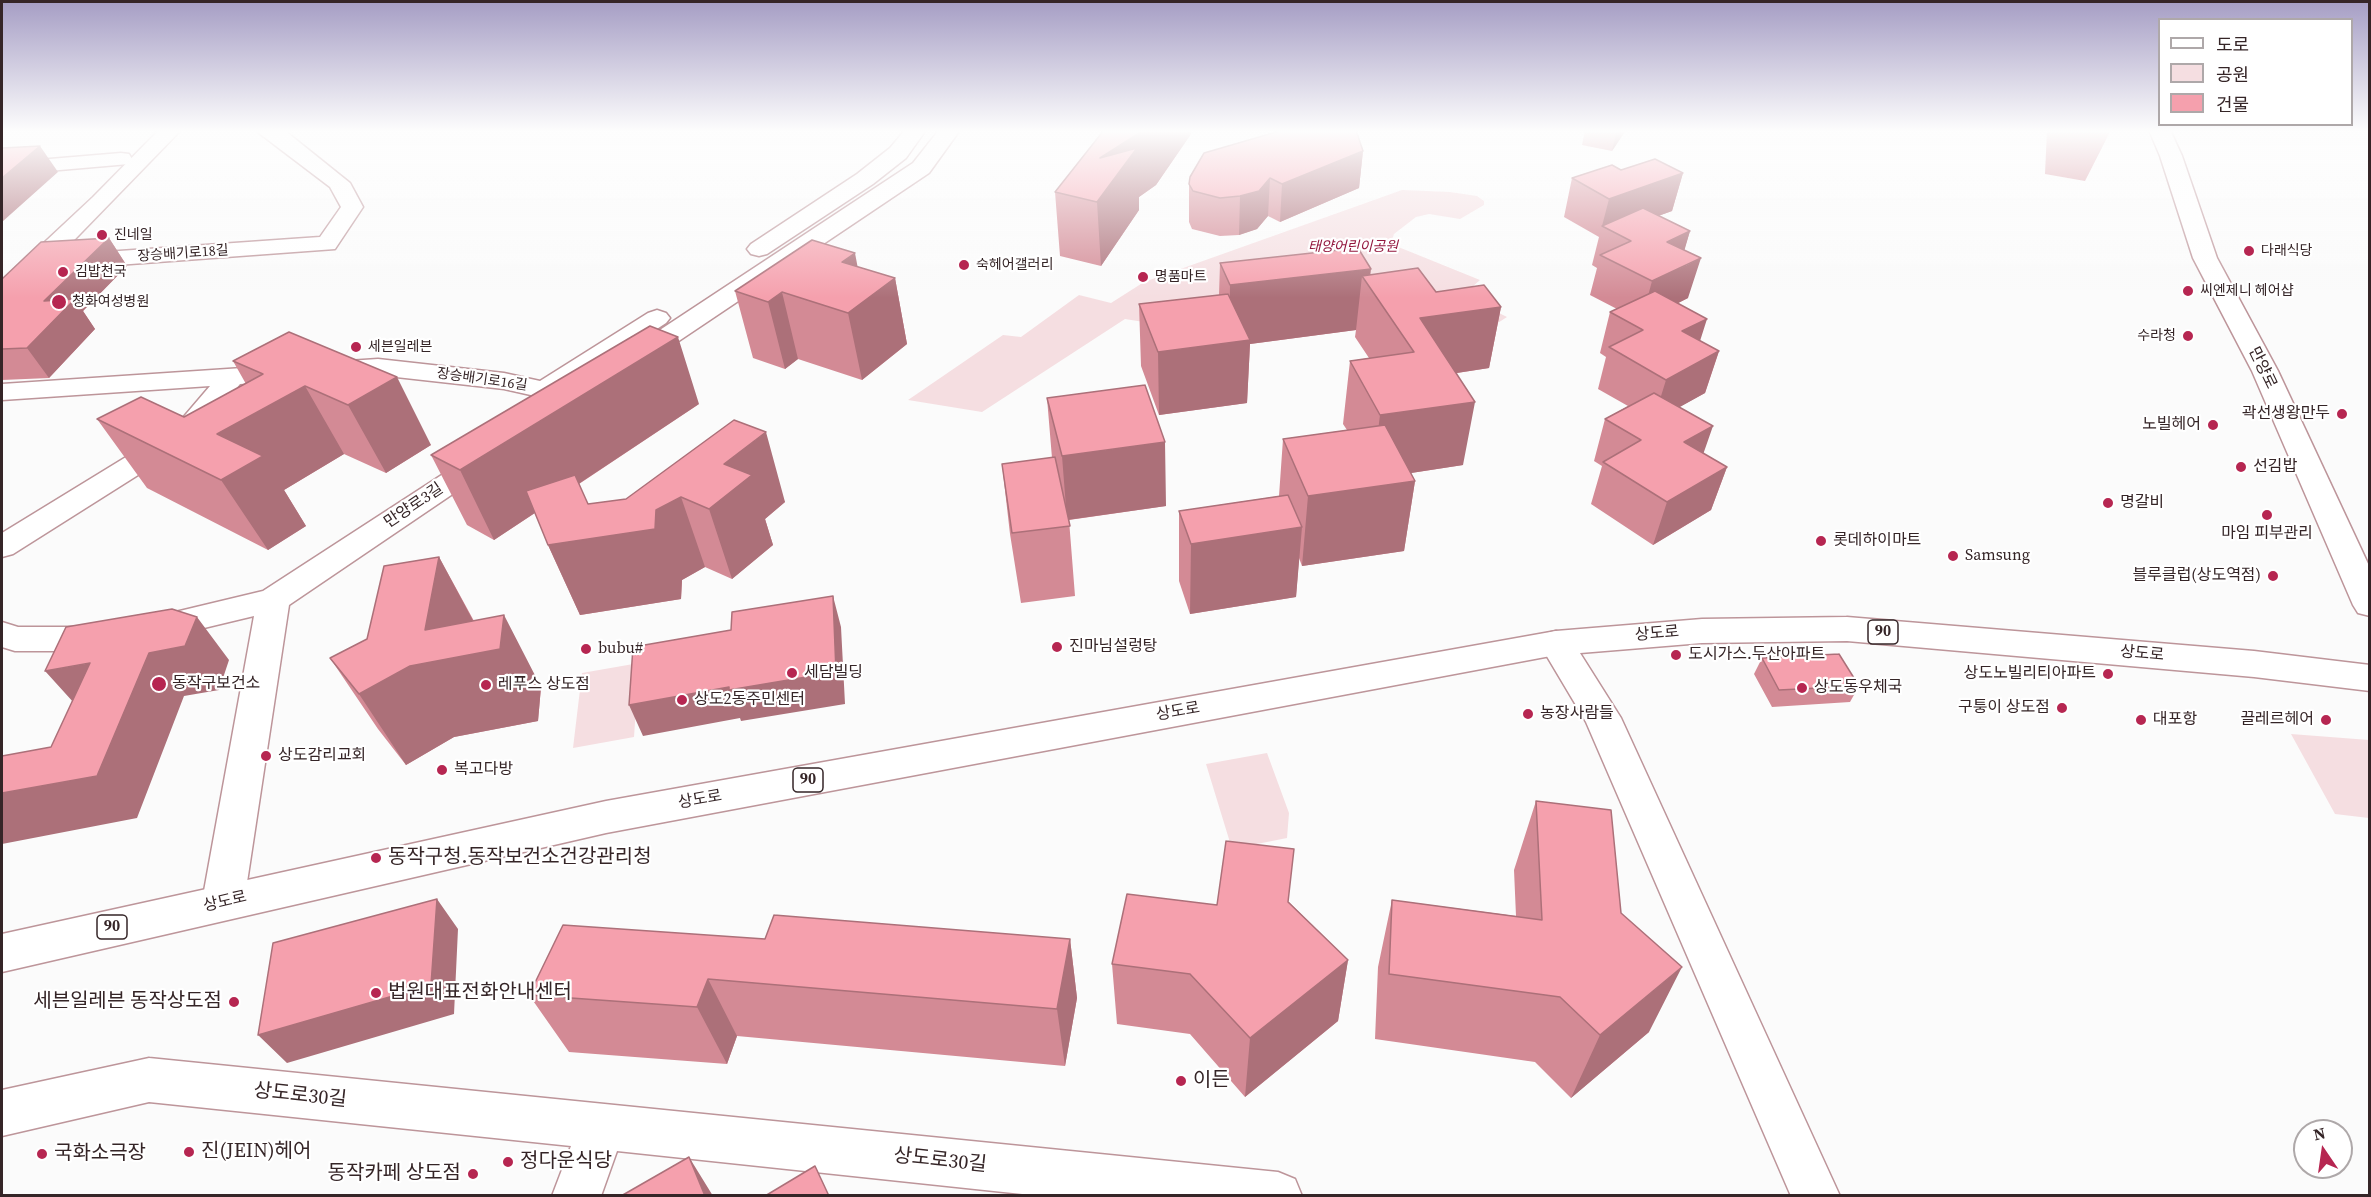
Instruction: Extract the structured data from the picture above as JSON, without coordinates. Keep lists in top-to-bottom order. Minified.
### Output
{"streets":{"street":["장승배기로18길","만양로","장승배기로16길","만양로3길","90","상도로","상도로30길"]},"parks":["태양어린이공원"],"places":["진네일","다래식당","숙헤어갤러리","김밥천국","명품마트","씨엔제니 헤어샵","청화여성병원","수라청","세븐일레븐","곽선생왕만두","노빌헤어","선김밥","명갈비","마임 피부관리","롯데하이마트","Samsung","블루클럽(상도역점)","진마님설렁탕","bubu#","도시가스.두산아파트","세담빌딩","상도노빌리티아파트","동작구보건소","레푸스 상도점","상도동우체국","상도2동주민센터","구퉁이 상도점","농장사람들","대포항","끌레르헤어","상도감리교회","복고다방","동작구청.동작보건소건강관리청","법원대표전화안내센터","세븐일레븐 동작상도점","이든","진(JEIN)헤어","국화소극장","정다운식당","동작카페 상도점"],"legend":["도로","공원","건물"],"north":"top"}
